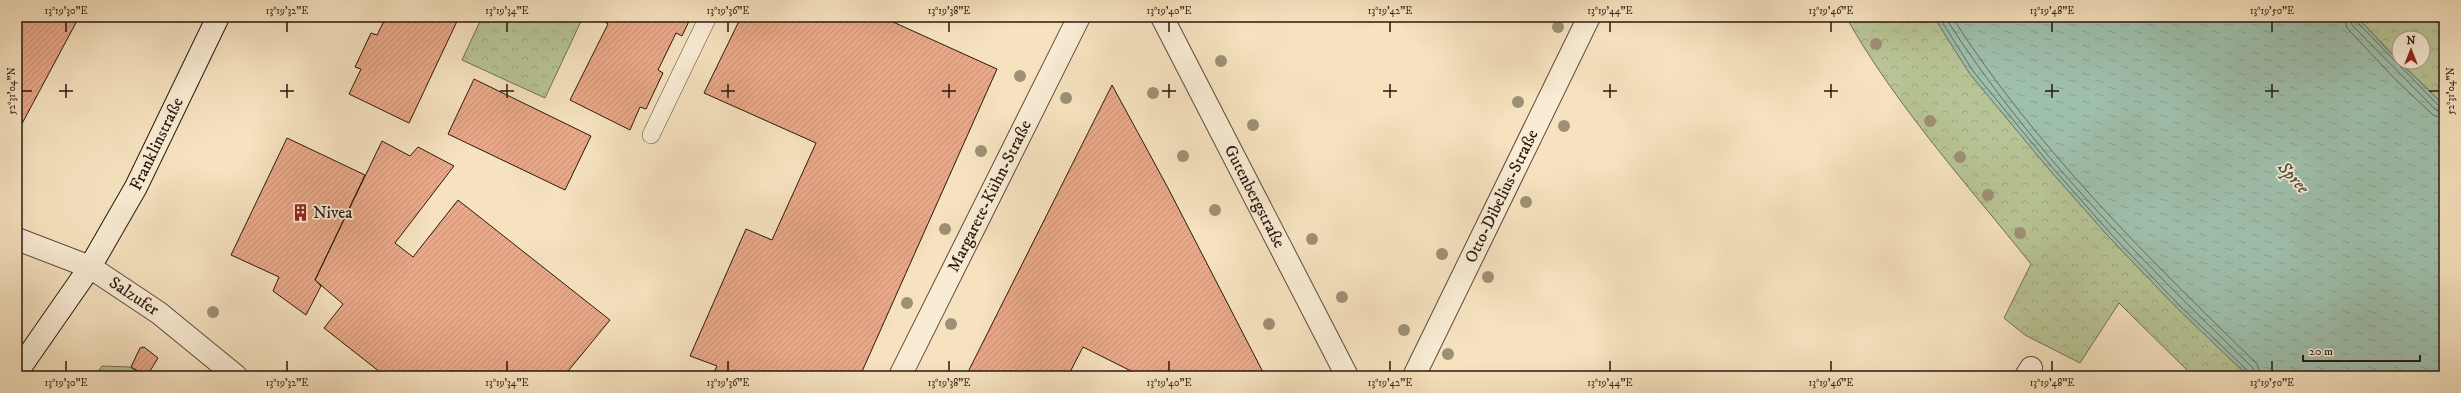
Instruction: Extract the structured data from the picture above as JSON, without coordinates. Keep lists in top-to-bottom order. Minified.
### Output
{"streets":{"street":["Franklinstraße","Margarete-Kühn-Straße","Gutenbergstraße","Otto-Dibelius-Straße","Salzufer"]},"crossings":[["Franklinstraße","Salzufer"]],"water":["Spree"],"places":{"building":["Nivea"]},"scale_bar":"20 m","north":"top","coordinates":["13°19'30\"E","13°19'32\"E","13°19'34\"E","13°19'36\"E","13°19'38\"E","13°19'40\"E","13°19'42\"E","13°19'44\"E","13°19'46\"E","13°19'48\"E","13°19'50\"E","52°31'04\"N"]}
